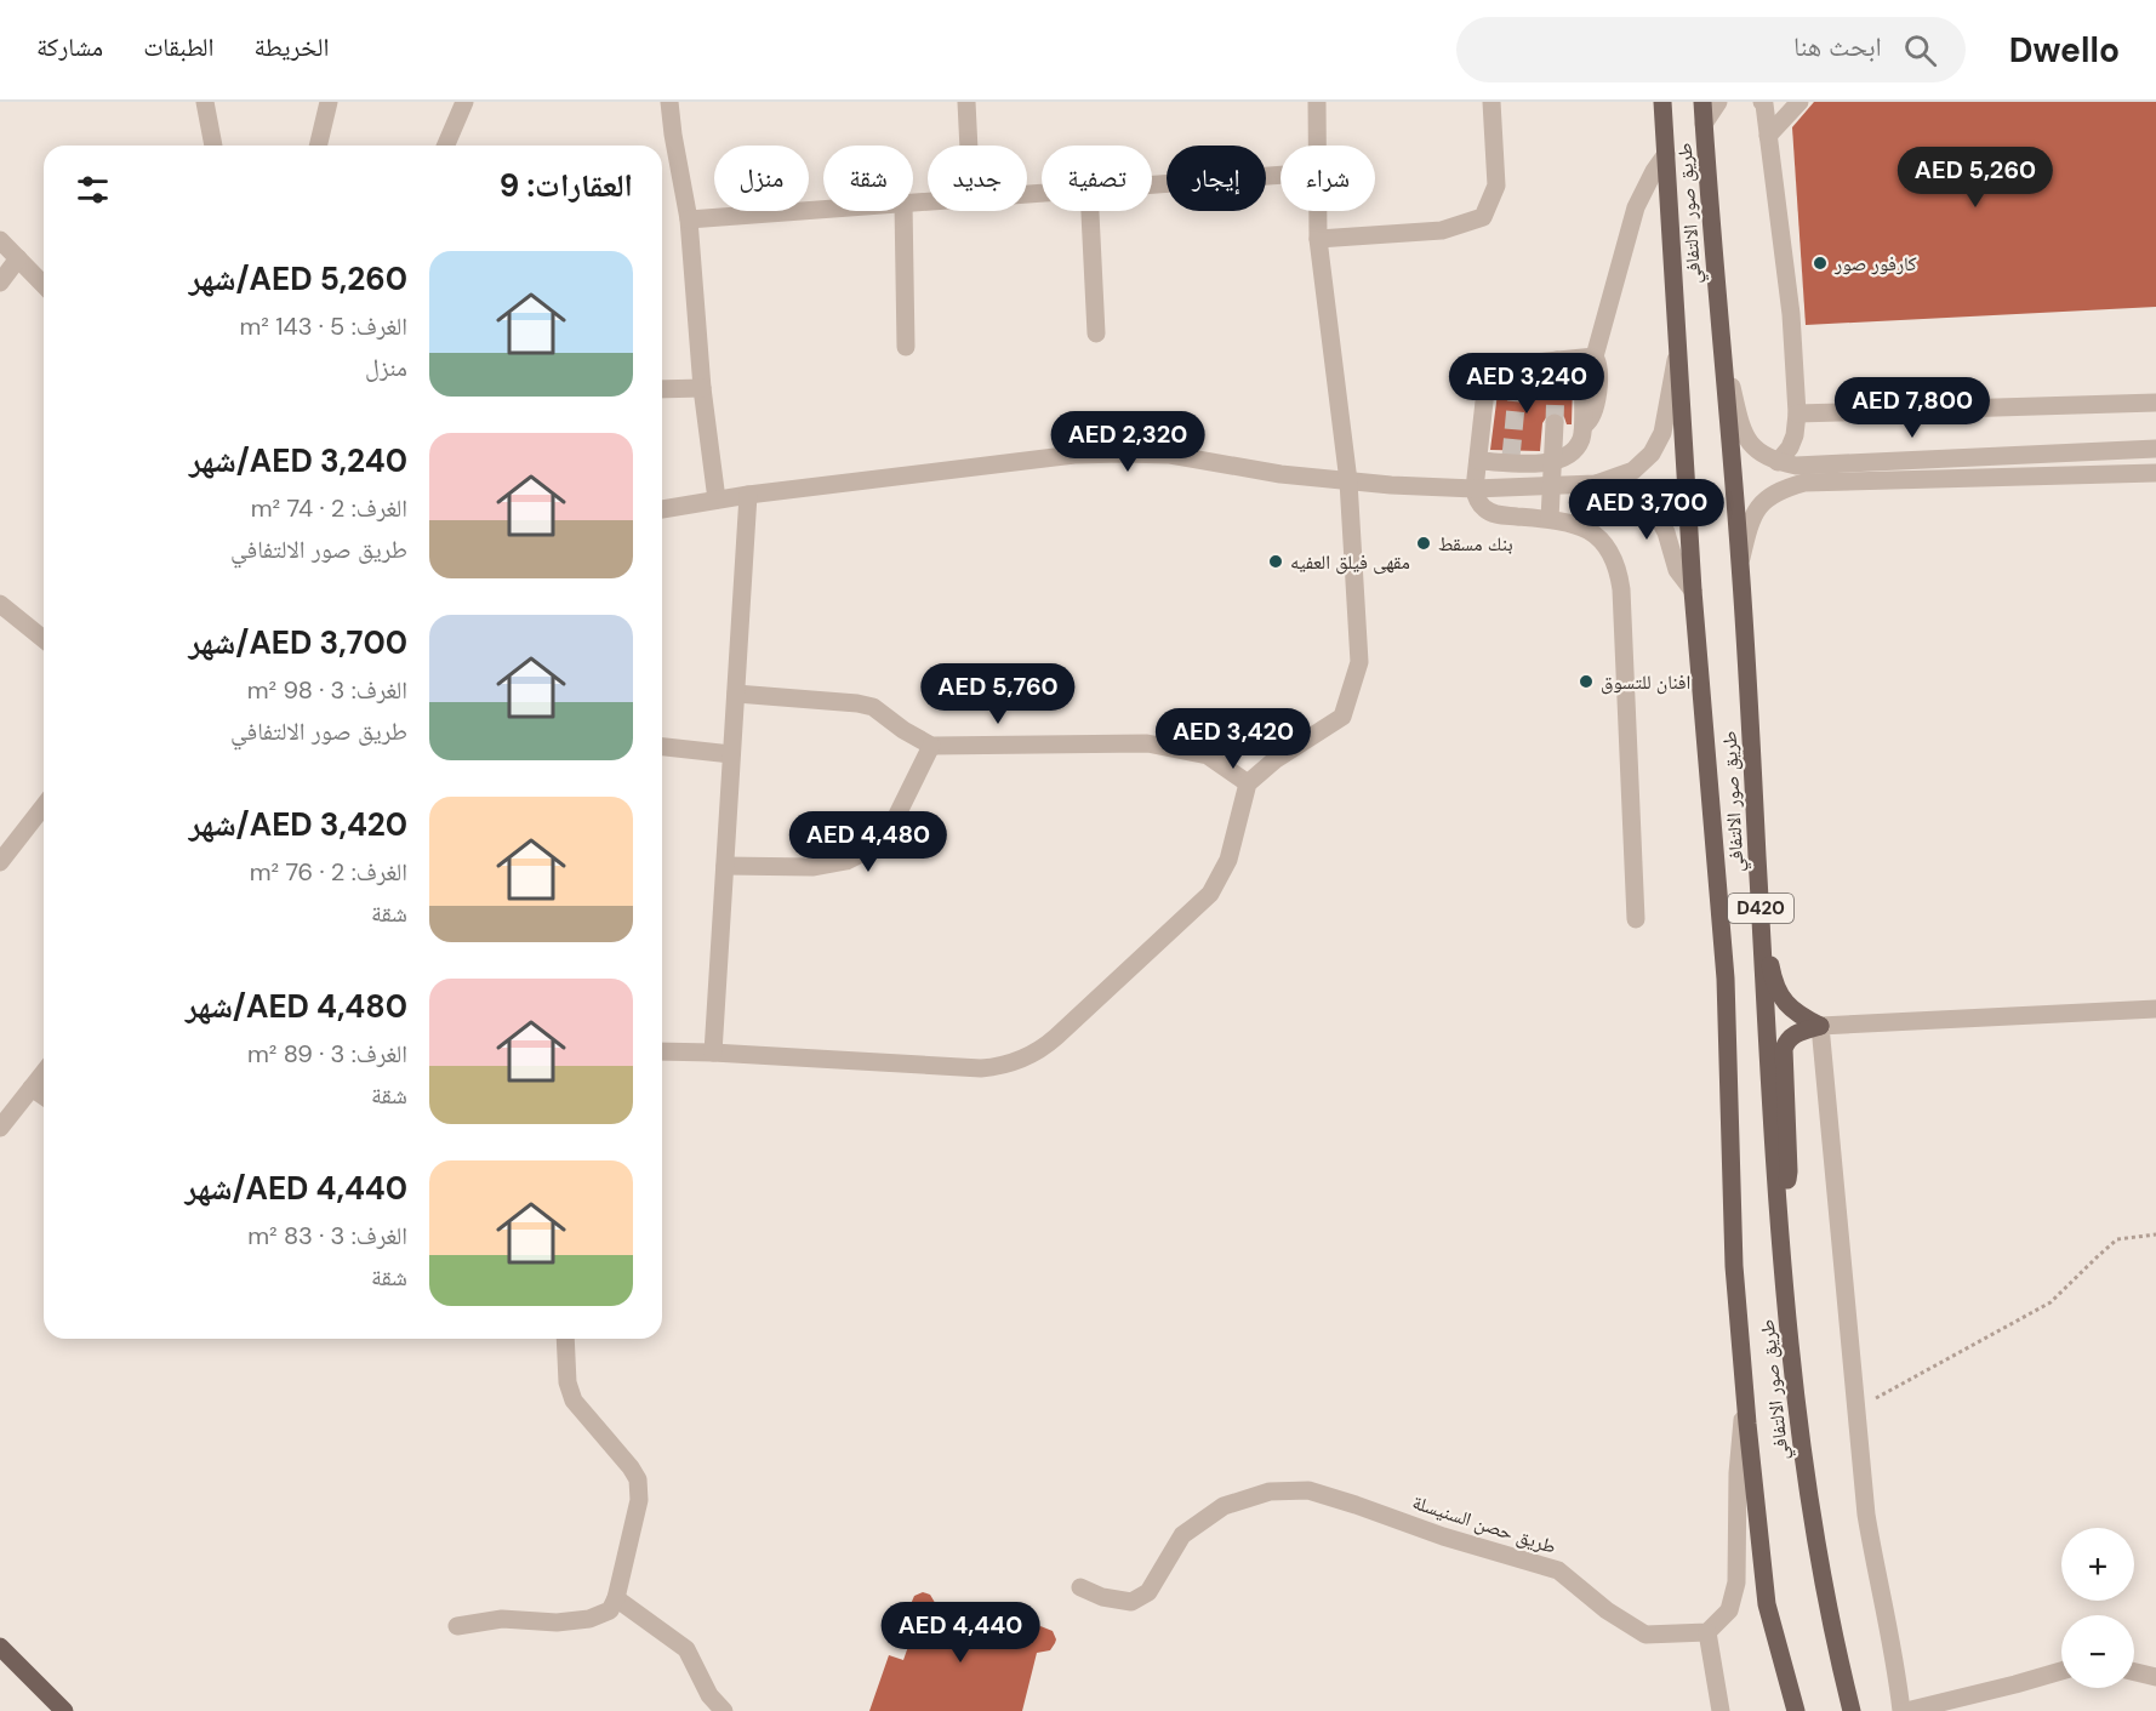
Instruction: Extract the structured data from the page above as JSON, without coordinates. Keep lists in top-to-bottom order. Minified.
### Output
{"streets":{"main road":["طريق صور الالتفافي","D420"],"street":["طريق حصن السنيسلة"]},"places":["كارفور صور","بنك مسقط","مقهى فيلق العفيه","افنان للتسوق"],"page":{"header":"Dwello","search":"ابحث هنا","nav":["الخريطة","الطبقات","مشاركة"],"chip":["شراء","إيجار","تصفية","جديد","شقة","منزل"],"heading":"العقارات: 9","price":["AED 5,260","AED 3,240","AED 7,800","AED 2,320","AED 3,700","AED 5,760","AED 3,420","AED 4,480","AED 4,440"],"list":[{"name":"AED 5,260/شهر","note":"الغرف: 5 · 143 m² · منزل"},{"name":"AED 3,240/شهر","note":"الغرف: 2 · 74 m² · طريق صور الالتفافي"},{"name":"AED 3,700/شهر","note":"الغرف: 3 · 98 m² · طريق صور الالتفافي"},{"name":"AED 3,420/شهر","note":"الغرف: 2 · 76 m² · شقة"},{"name":"AED 4,480/شهر","note":"الغرف: 3 · 89 m² · شقة"},{"name":"AED 4,440/شهر","note":"الغرف: 3 · 83 m² · شقة"}],"map_buttons":["+","−"]}}
